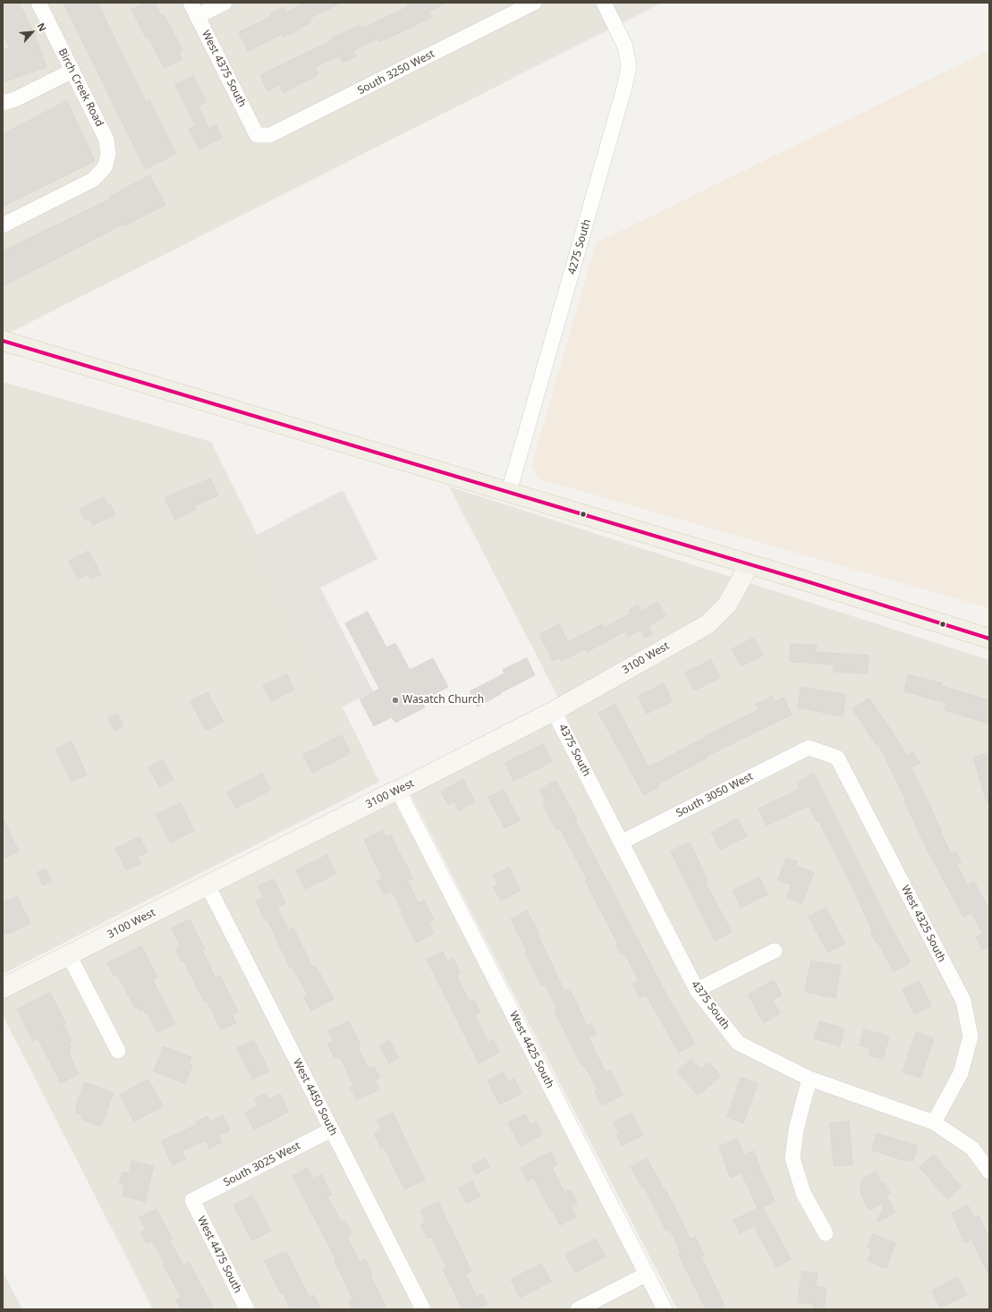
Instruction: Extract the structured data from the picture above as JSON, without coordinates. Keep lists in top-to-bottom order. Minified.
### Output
{"streets":{"street":["West 4375 South","South 3250 West","Birch Creek Road","4275 South","3100 West","4375 South","South 3050 West","West 4325 South","West 4425 South","West 4450 South","South 3025 West","West 4475 South"]},"crossings":[["West 4375 South","South 3250 West"],["3100 West","4375 South"],["3100 West","West 4425 South"],["3100 West","West 4450 South"],["4375 South","South 3050 West"],["4375 South","West 4325 South"],["South 3050 West","West 4325 South"],["West 4450 South","South 3025 West"],["South 3025 West","West 4475 South"]],"places":["Wasatch Church"],"north":"top right"}
